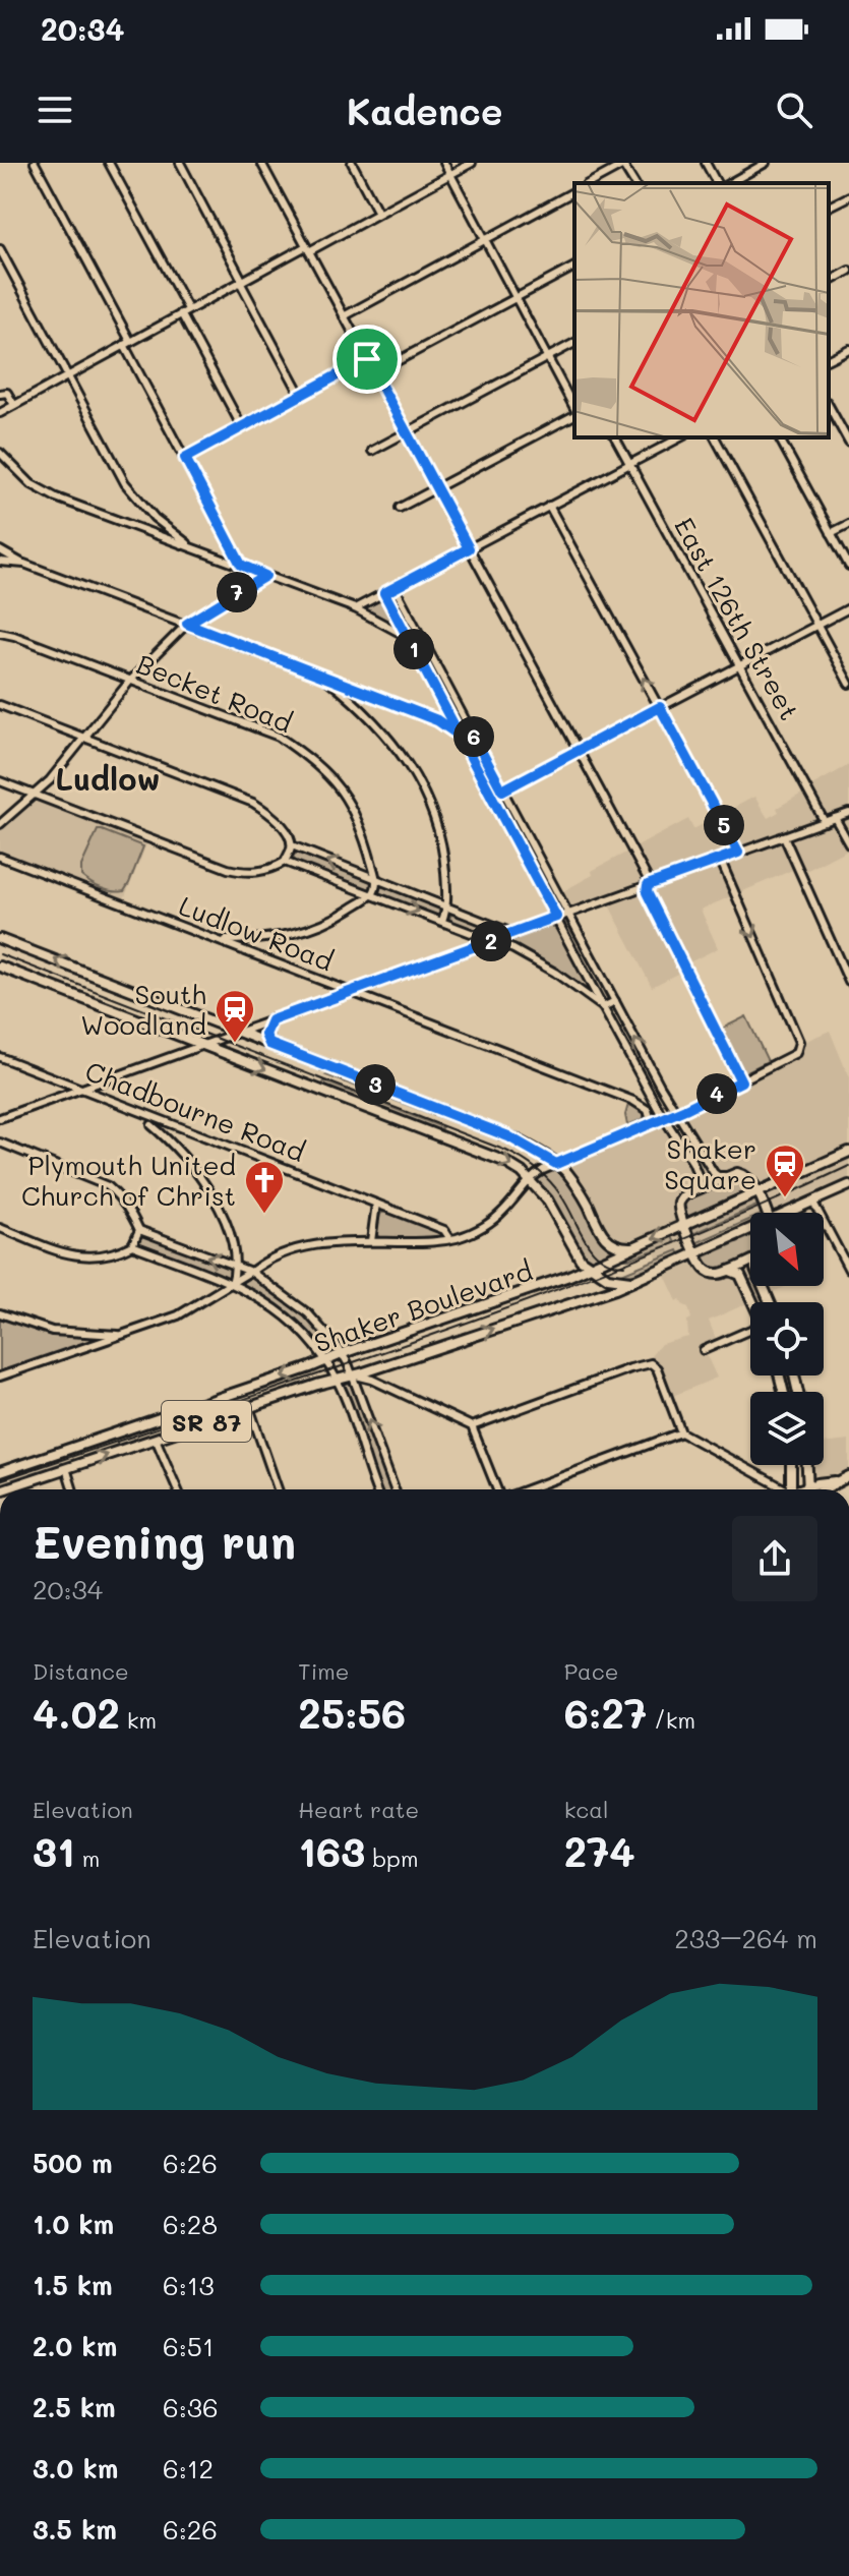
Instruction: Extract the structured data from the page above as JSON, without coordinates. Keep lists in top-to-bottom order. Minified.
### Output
{"streets":{"main road":["Shaker Boulevard","SR 87"],"street":["East 126th Street","Becket Road","Ludlow Road","Chadbourne Road"]},"districts":["Ludlow"],"places":{"station":["South Woodland","Shaker Square"],"church":["Plymouth United Church of Christ"]},"north":"bottom right","page":{"status":"20:34","header":"Kadence","pins":["7","1","6","5","2","3","4"],"heading":["Evening run","20:34"],"stats":[["Distance","4.02 km"],["Time","25:56"],["Pace","6:27 /km"],["Elevation","31 m"],["Heart rate","163 bpm"],["kcal","274"]],"chart":["Elevation","233–264 m"],"list":[{"name":"500 m","note":"6:26"},{"name":"1.0 km","note":"6:28"},{"name":"1.5 km","note":"6:13"},{"name":"2.0 km","note":"6:51"},{"name":"2.5 km","note":"6:36"},{"name":"3.0 km","note":"6:12"},{"name":"3.5 km","note":"6:26"}]}}
